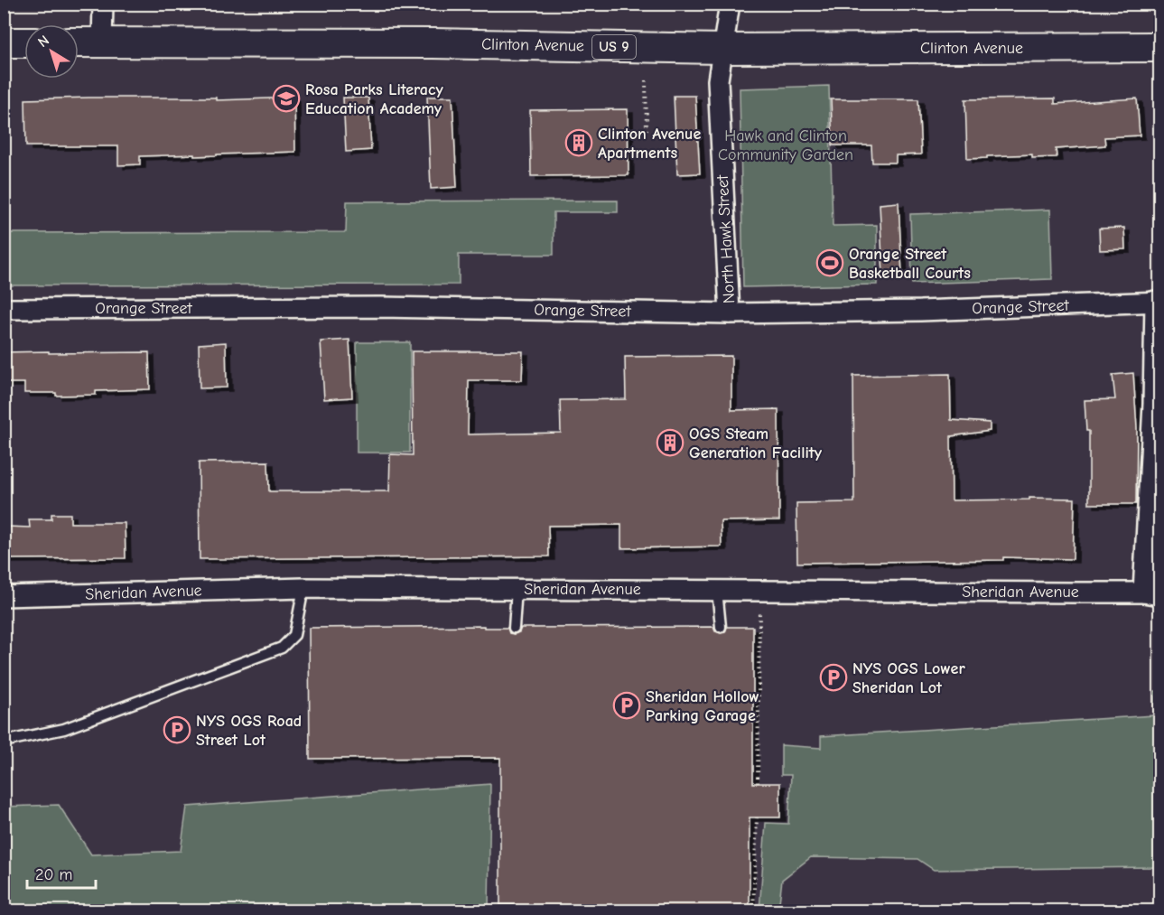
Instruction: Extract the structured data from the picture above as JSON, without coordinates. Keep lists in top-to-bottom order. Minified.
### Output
{"streets":{"main road":["Clinton Avenue","US 9"],"street":["North Hawk Street","Orange Street","Sheridan Avenue"]},"crossings":[["Clinton Avenue","North Hawk Street"],["North Hawk Street","Orange Street"]],"parks":["Hawk and Clinton Community Garden"],"places":{"school or university":["Rosa Parks Literacy Education Academy"],"building":["Clinton Avenue Apartments","OGS Steam Generation Facility"],"sports":["Orange Street Basketball Courts"],"parking":["NYS OGS Lower Sheridan Lot","Sheridan Hollow Parking Garage","NYS OGS Road Street Lot"]},"scale_bar":"20 m","north":"top left"}
